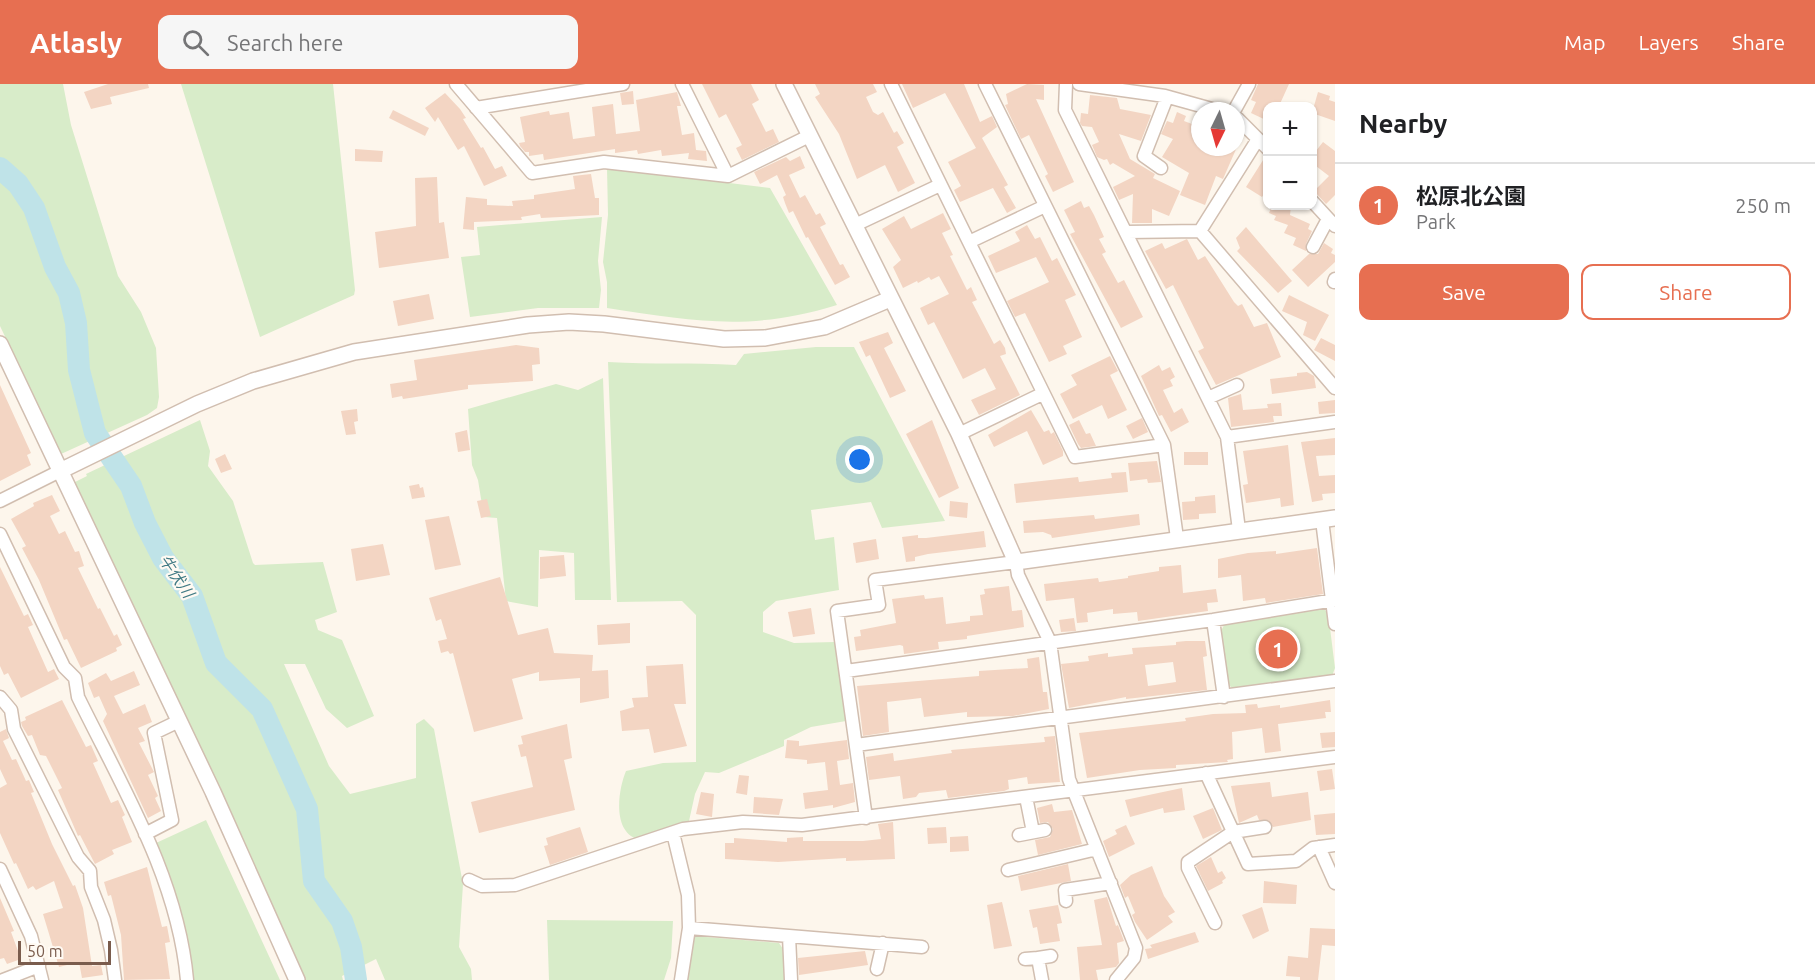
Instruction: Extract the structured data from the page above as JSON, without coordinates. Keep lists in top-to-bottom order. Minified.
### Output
{"water":["牛伏川"],"scale_bar":"50 m","north":"bottom","page":{"header":"Atlasly","search":"Search here","nav":["Map","Layers","Share"],"heading":"Nearby","map_buttons":["+","−"],"list":[{"mark":"1","name":"松原北公園","note":"Park","value":"250 m"}],"buttons":["Save","Share"],"pins":"1","scale":"50 m"}}
